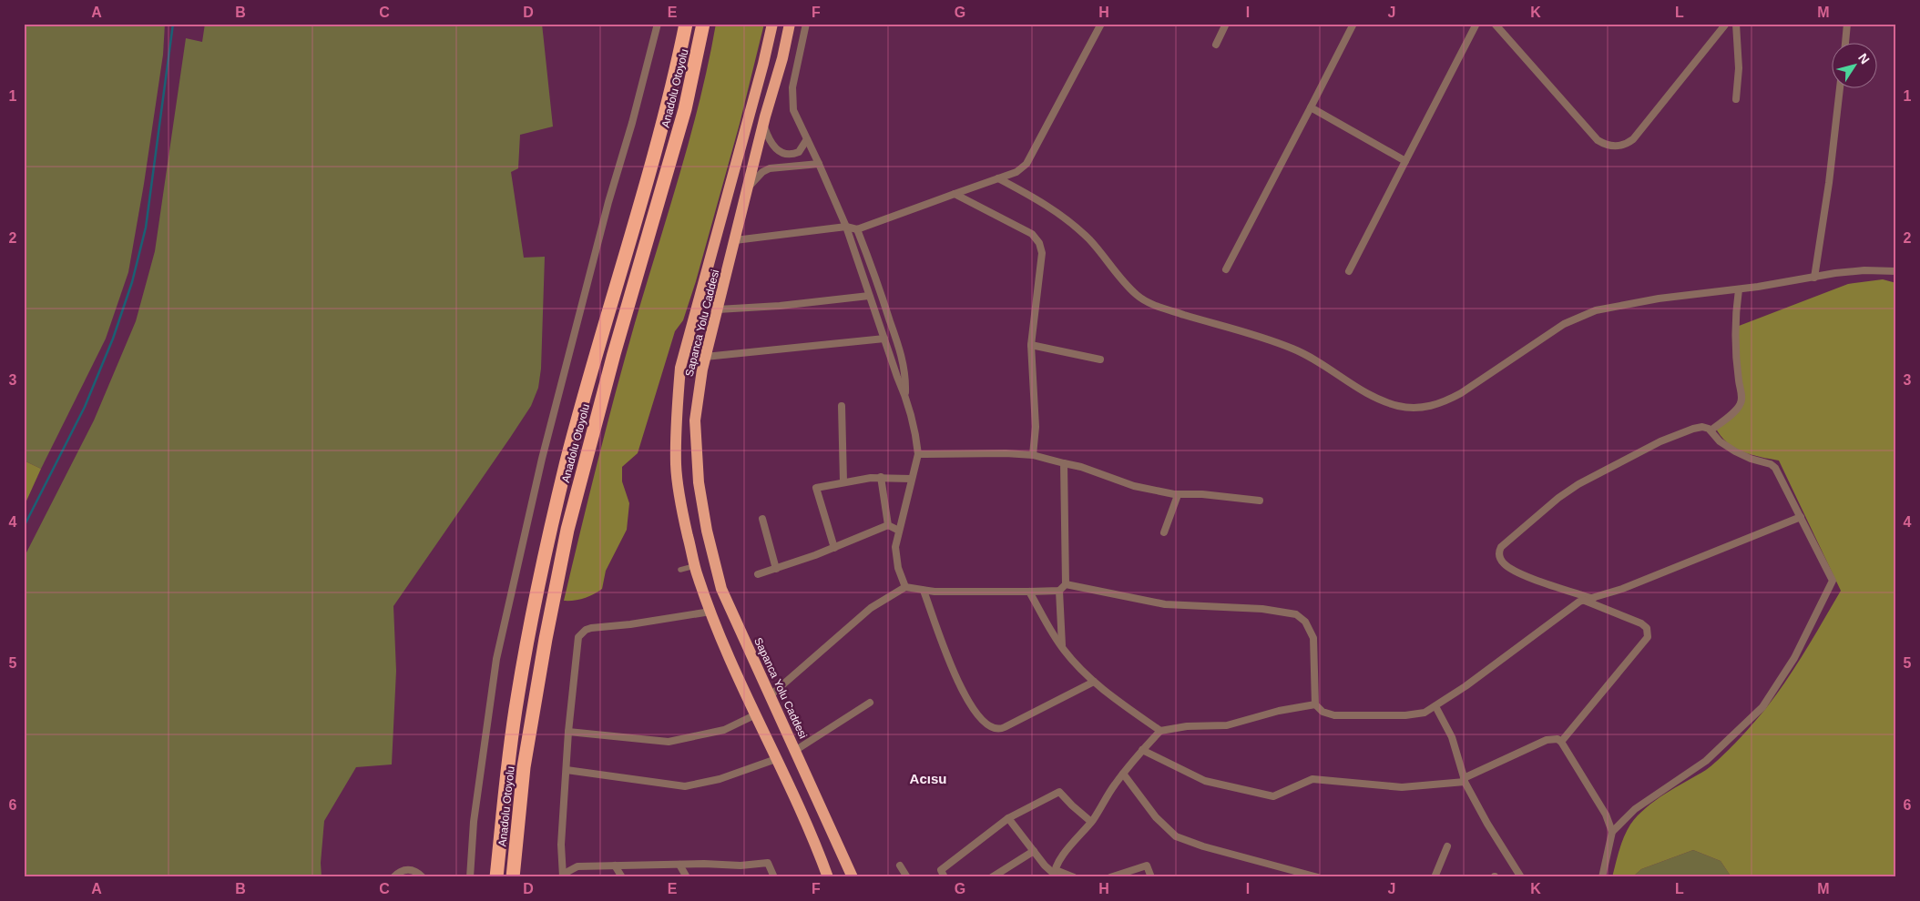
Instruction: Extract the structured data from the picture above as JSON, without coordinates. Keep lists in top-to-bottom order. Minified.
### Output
{"streets":{"highway":["Anadolu Otoyolu","Sapanca Yolu Caddesi"]},"districts":["Acısu"],"north":"top right","grid":{"columns":["A","B","C","D","E","F","G","H","I","J","K","L","M"],"rows":["1","2","3","4","5","6"]}}
